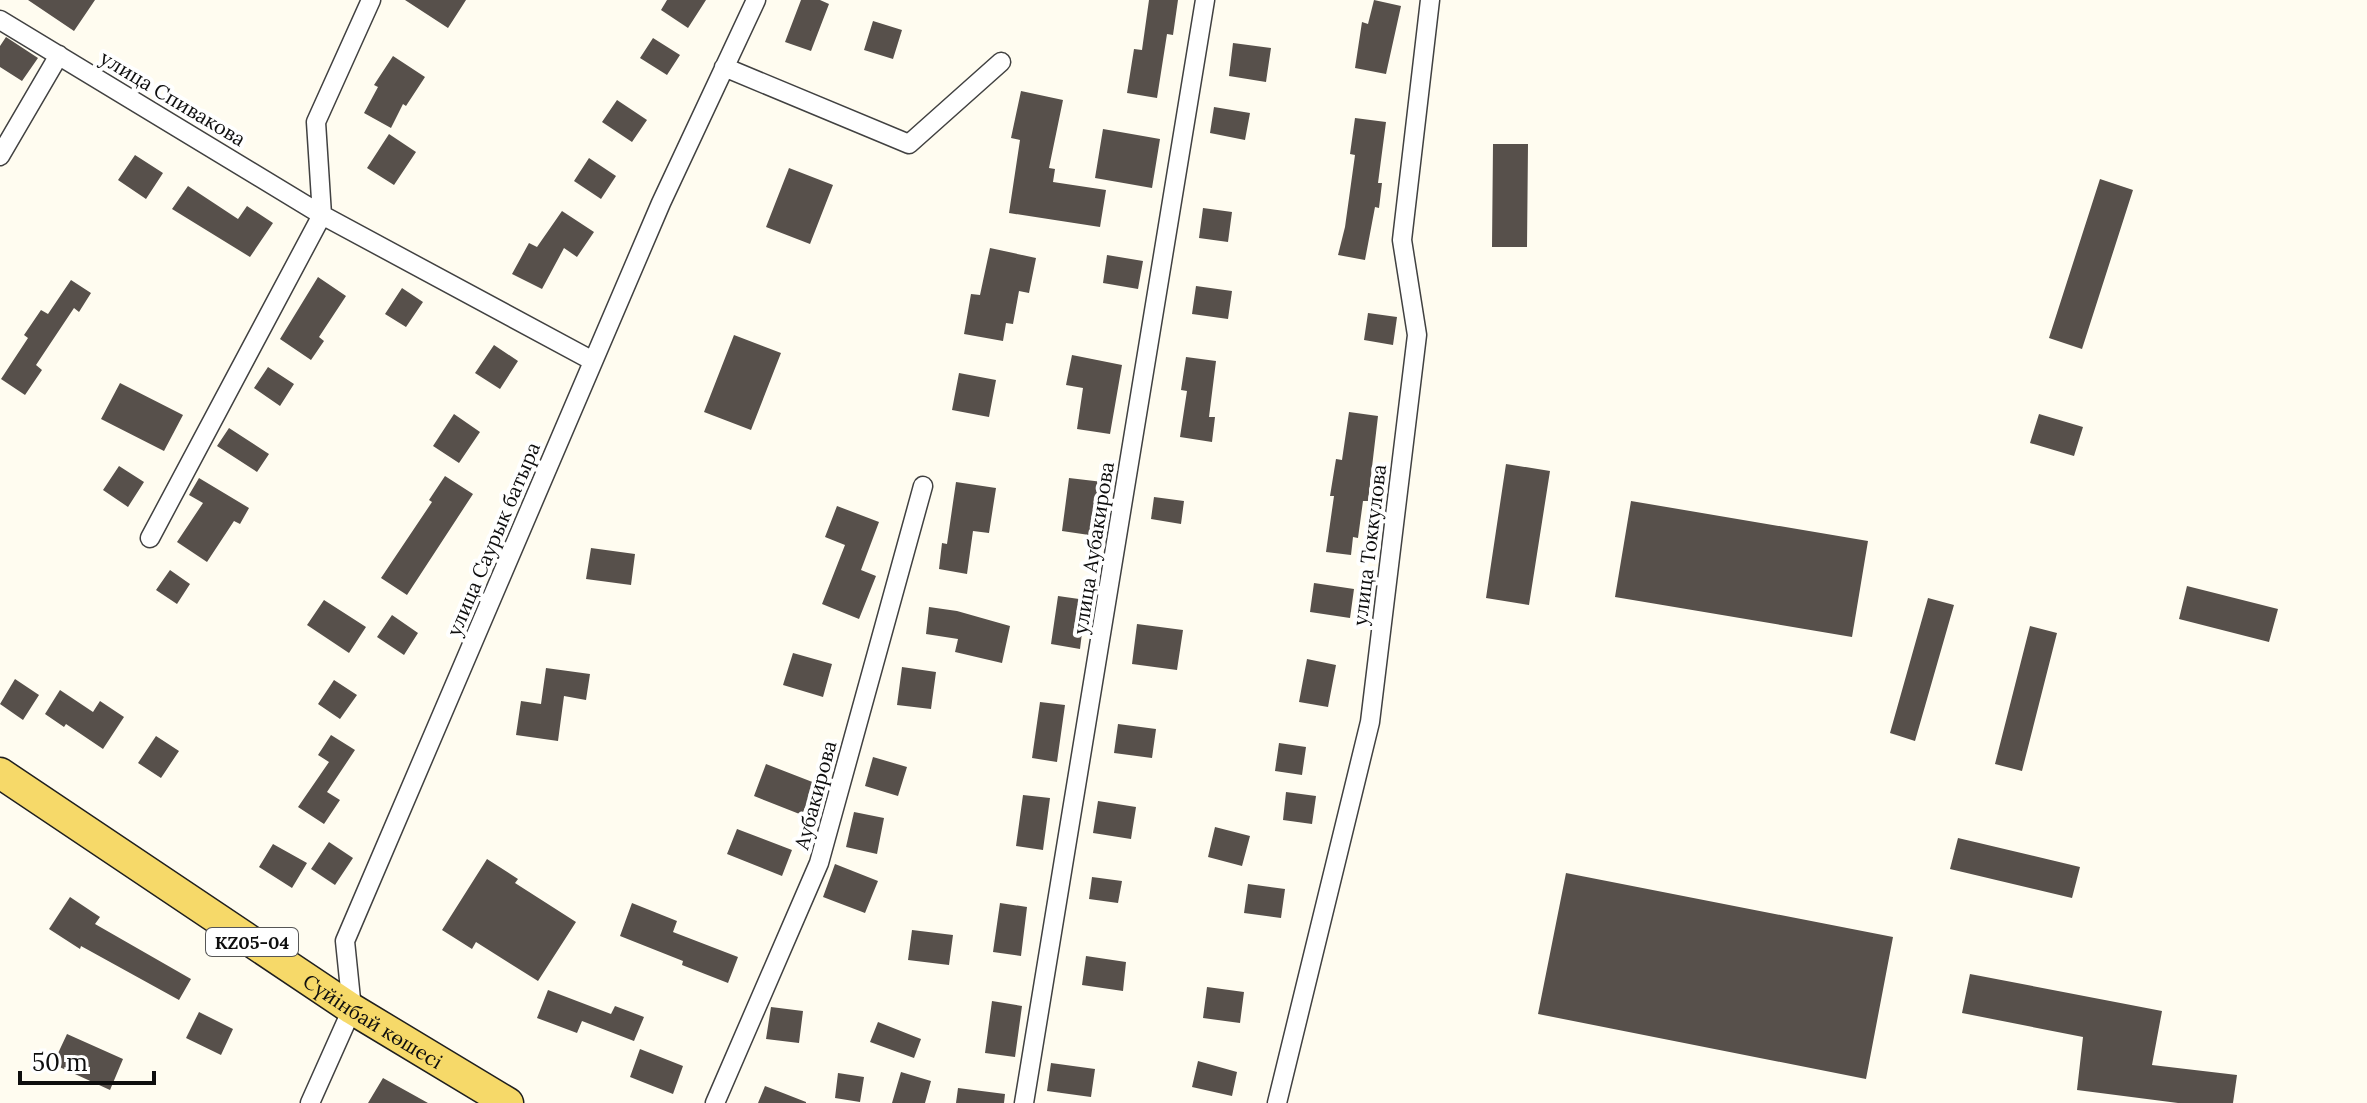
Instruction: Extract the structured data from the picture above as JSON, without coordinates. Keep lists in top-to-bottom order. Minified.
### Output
{"streets":{"main road":["KZ05-04","Сүйінбай көшесі"],"street":["улица Спивакова","улица Саурык батыра","улица Токкулова","улица Аубакирова","Аубакирова"]},"crossings":[["улица Спивакова","улица Саурык батыра"],["улица Саурык батыра","Сүйінбай көшесі"]],"scale_bar":"50 m"}
